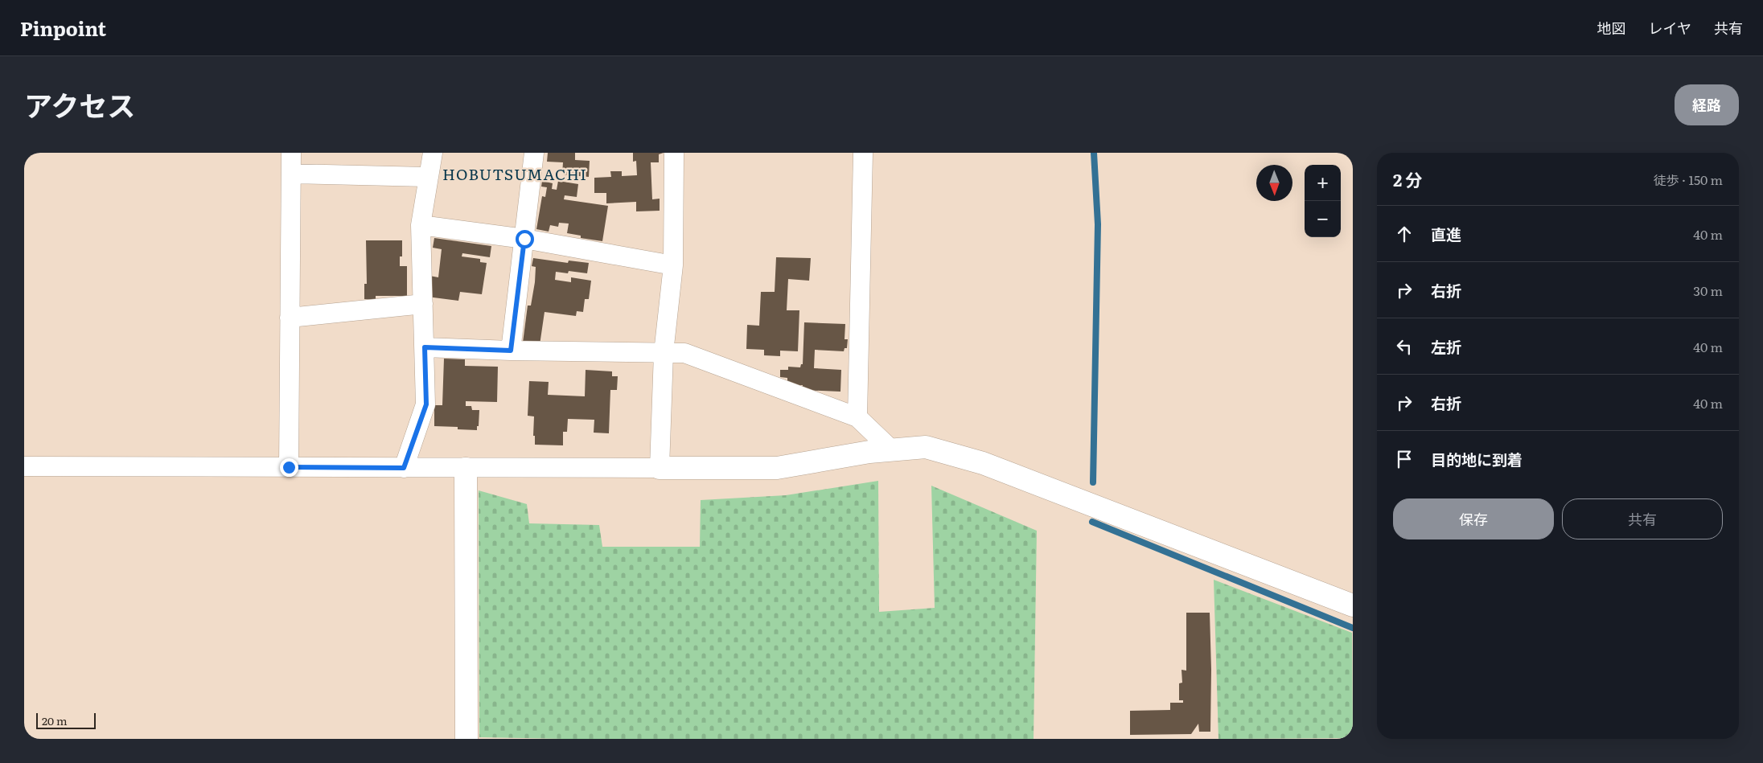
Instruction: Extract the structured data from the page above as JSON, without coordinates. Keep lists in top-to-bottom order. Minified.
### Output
{"districts":["HOBUTSUMACHI"],"scale_bar":"20 m","north":"bottom","page":{"header":"Pinpoint","nav":["地図","レイヤ","共有"],"title":"アクセス","buttons":["経路",["保存","共有"]],"heading":["2 分","徒歩 · 150 m"],"map_buttons":["+","−"],"list":[["直進","40 m"],["右折","30 m"],["左折","40 m"],["右折","40 m"],"目的地に到着"],"scale":"20 m"}}
